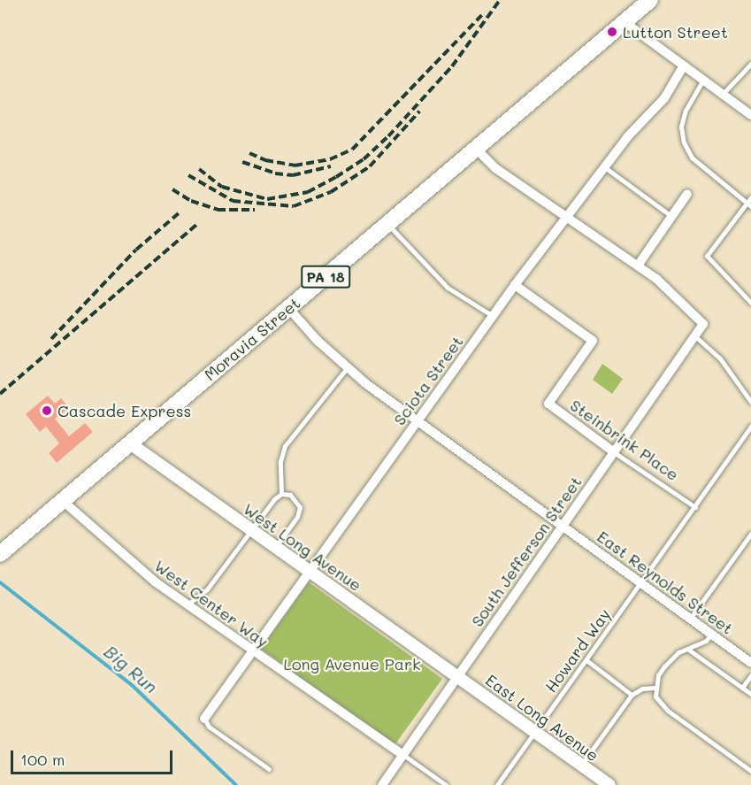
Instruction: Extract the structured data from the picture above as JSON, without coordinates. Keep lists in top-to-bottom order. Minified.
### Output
{"streets":{"main road":["PA 18","Moravia Street"],"street":["Sciota Street","Steinbrink Place","West Long Avenue","South Jefferson Street","East Reynolds Street","West Center Way","East Long Avenue"],"lane":["Howard Way"]},"crossings":[["Moravia Street","West Long Avenue"],["Moravia Street","East Reynolds Street"],["Moravia Street","West Center Way"],["Sciota Street","Steinbrink Place"],["Sciota Street","West Long Avenue"],["Sciota Street","East Reynolds Street"],["Sciota Street","West Center Way"],["Steinbrink Place","South Jefferson Street"],["Steinbrink Place","Howard Way"],["West Long Avenue","South Jefferson Street"],["West Long Avenue","East Long Avenue"],["South Jefferson Street","East Reynolds Street"],["South Jefferson Street","West Center Way"],["South Jefferson Street","East Long Avenue"],["East Reynolds Street","Howard Way"],["Howard Way","East Long Avenue"]],"water":["Big Run"],"parks":["Long Avenue Park"],"places":["Lutton Street","Cascade Express"],"scale_bar":"100 m"}
